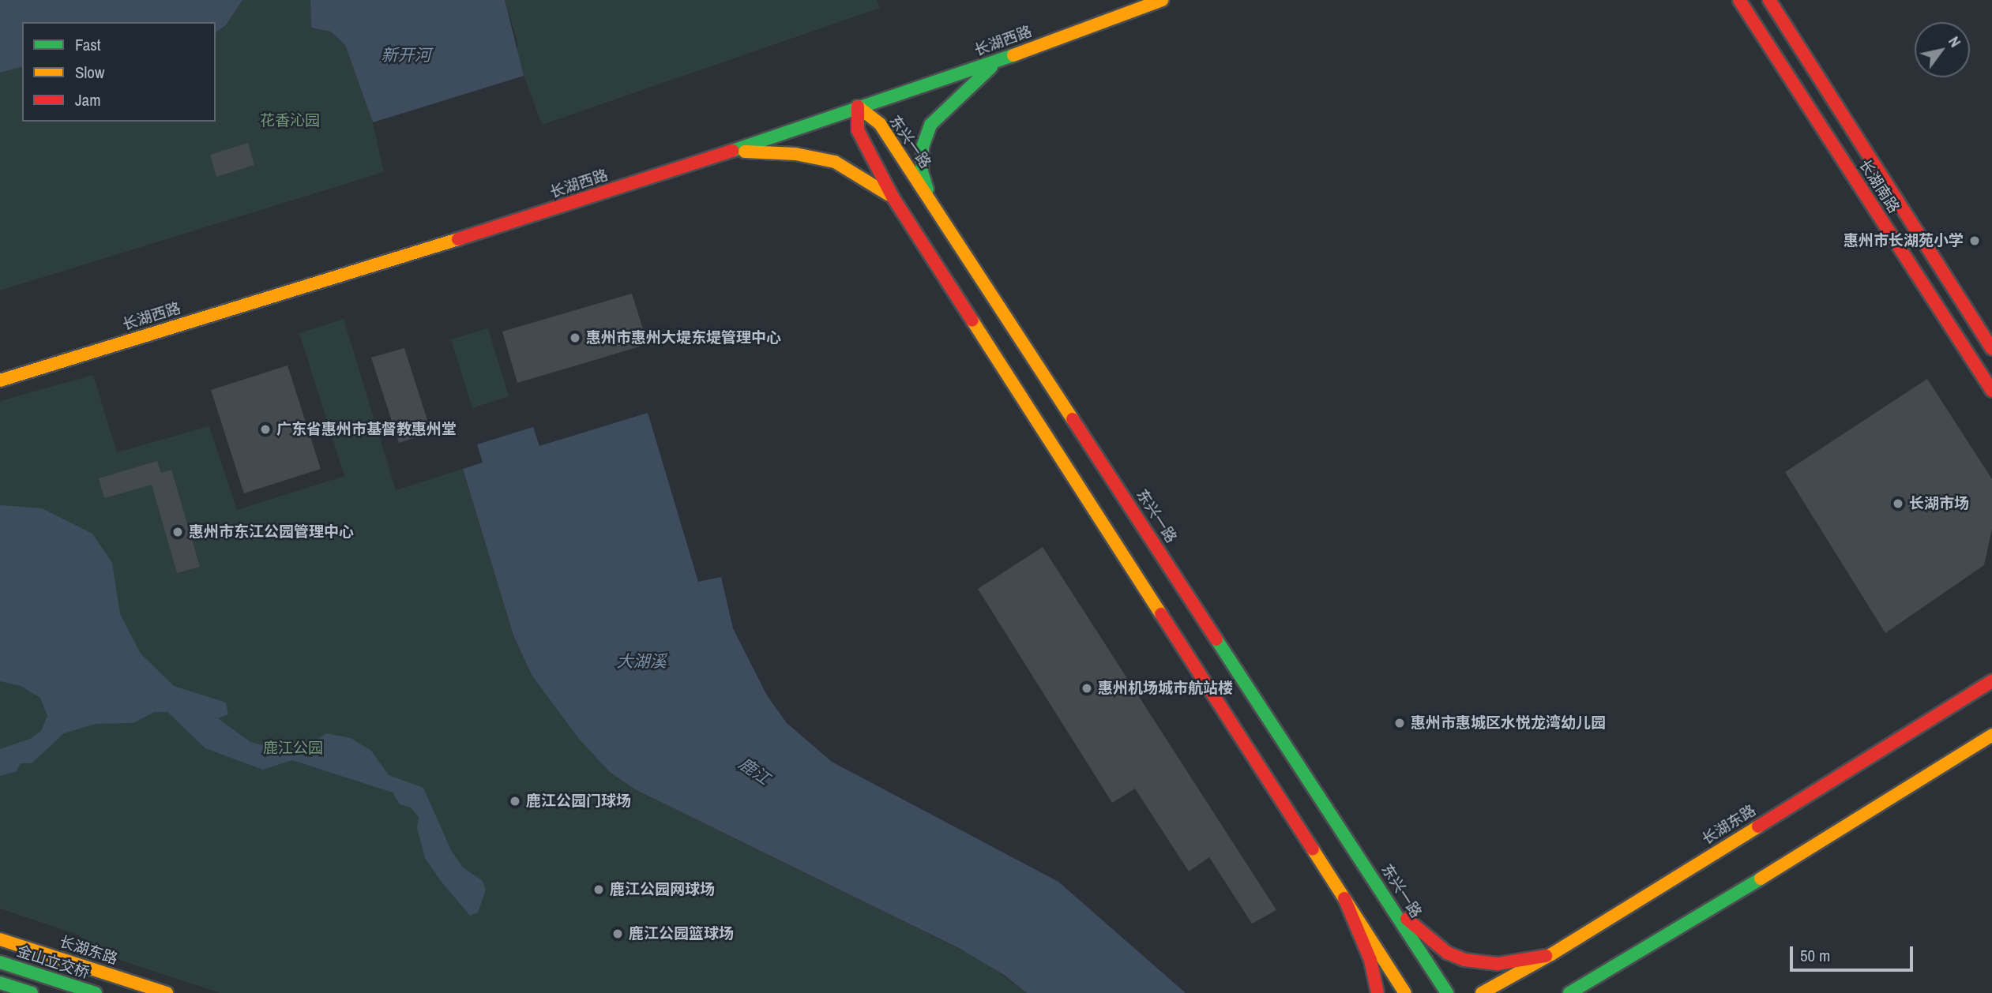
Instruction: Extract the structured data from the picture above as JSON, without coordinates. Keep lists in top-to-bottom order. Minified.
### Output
{"streets":{"street":["长湖西路","东兴一路","长湖南路","长湖东路","金山立交桥"]},"crossings":[["长湖西路","东兴一路"]],"water":["新开河","大湖溪","鹿江"],"parks":["花香沁园","鹿江公园"],"places":["惠州市长湖苑小学","惠州市惠州大堤东堤管理中心","广东省惠州市基督教惠州堂","长湖市场","惠州市东江公园管理中心","惠州机场城市航站楼","惠州市惠城区水悦龙湾幼儿园","鹿江公园门球场","鹿江公园网球场","鹿江公园篮球场"],"legend":["Fast","Slow","Jam"],"scale_bar":"50 m","north":"top right"}
